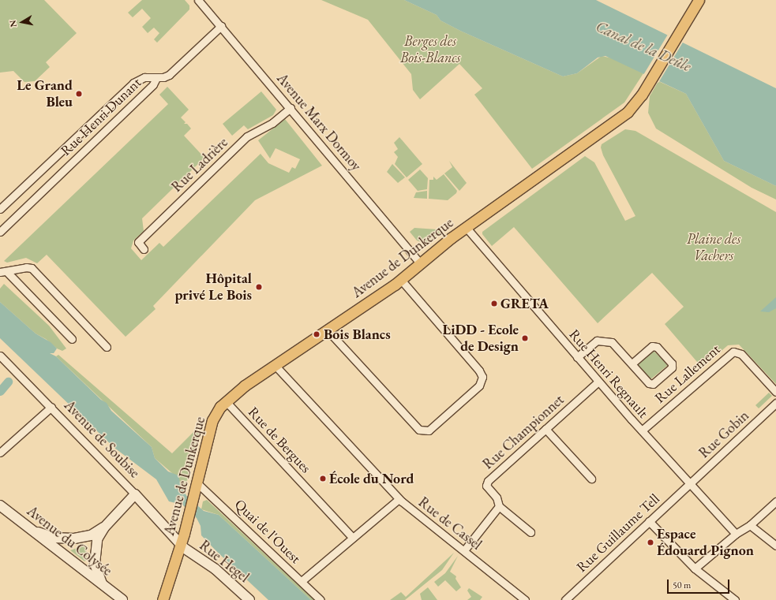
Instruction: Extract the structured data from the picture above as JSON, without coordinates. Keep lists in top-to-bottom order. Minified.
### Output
{"streets":{"main road":["Avenue de Dunkerque"],"street":["Rue Henri Dunant","Avenue Marx Dormoy","Rue Ladrière","Rue Henri Regnault","Rue Lallement","Rue Championnet","Rue Gobin","Avenue de Soubise","Rue de Bergues","Rue de Cassel","Quai de l'Ouest","Rue Guillaume Tell","Avenue du Colysée","Rue Hegel"]},"crossings":[["Rue Henri Dunant","Avenue Marx Dormoy"],["Avenue Marx Dormoy","Rue Ladrière"],["Avenue Marx Dormoy","Avenue de Dunkerque"],["Avenue de Dunkerque","Rue Henri Regnault"],["Avenue de Dunkerque","Avenue de Soubise"],["Avenue de Dunkerque","Rue de Bergues"],["Avenue de Dunkerque","Rue de Cassel"],["Avenue de Dunkerque","Quai de l'Ouest"],["Avenue de Dunkerque","Rue Hegel"],["Rue Henri Regnault","Rue Lallement"],["Rue Henri Regnault","Rue Championnet"],["Rue Henri Regnault","Rue Gobin"],["Rue Henri Regnault","Rue Guillaume Tell"],["Rue Gobin","Rue Guillaume Tell"],["Avenue de Soubise","Rue Hegel"]],"water":["Canal de la Deûle"],"parks":["Berges des Bois-Blancs","Plaine des Vachers"],"places":["Le Grand Bleu","Hôpital privé Le Bois","GRETA","Bois Blancs","LiDD - Ecole de Design","École du Nord","Espace Édouard Pignon"],"scale_bar":"50 m","north":"left"}
